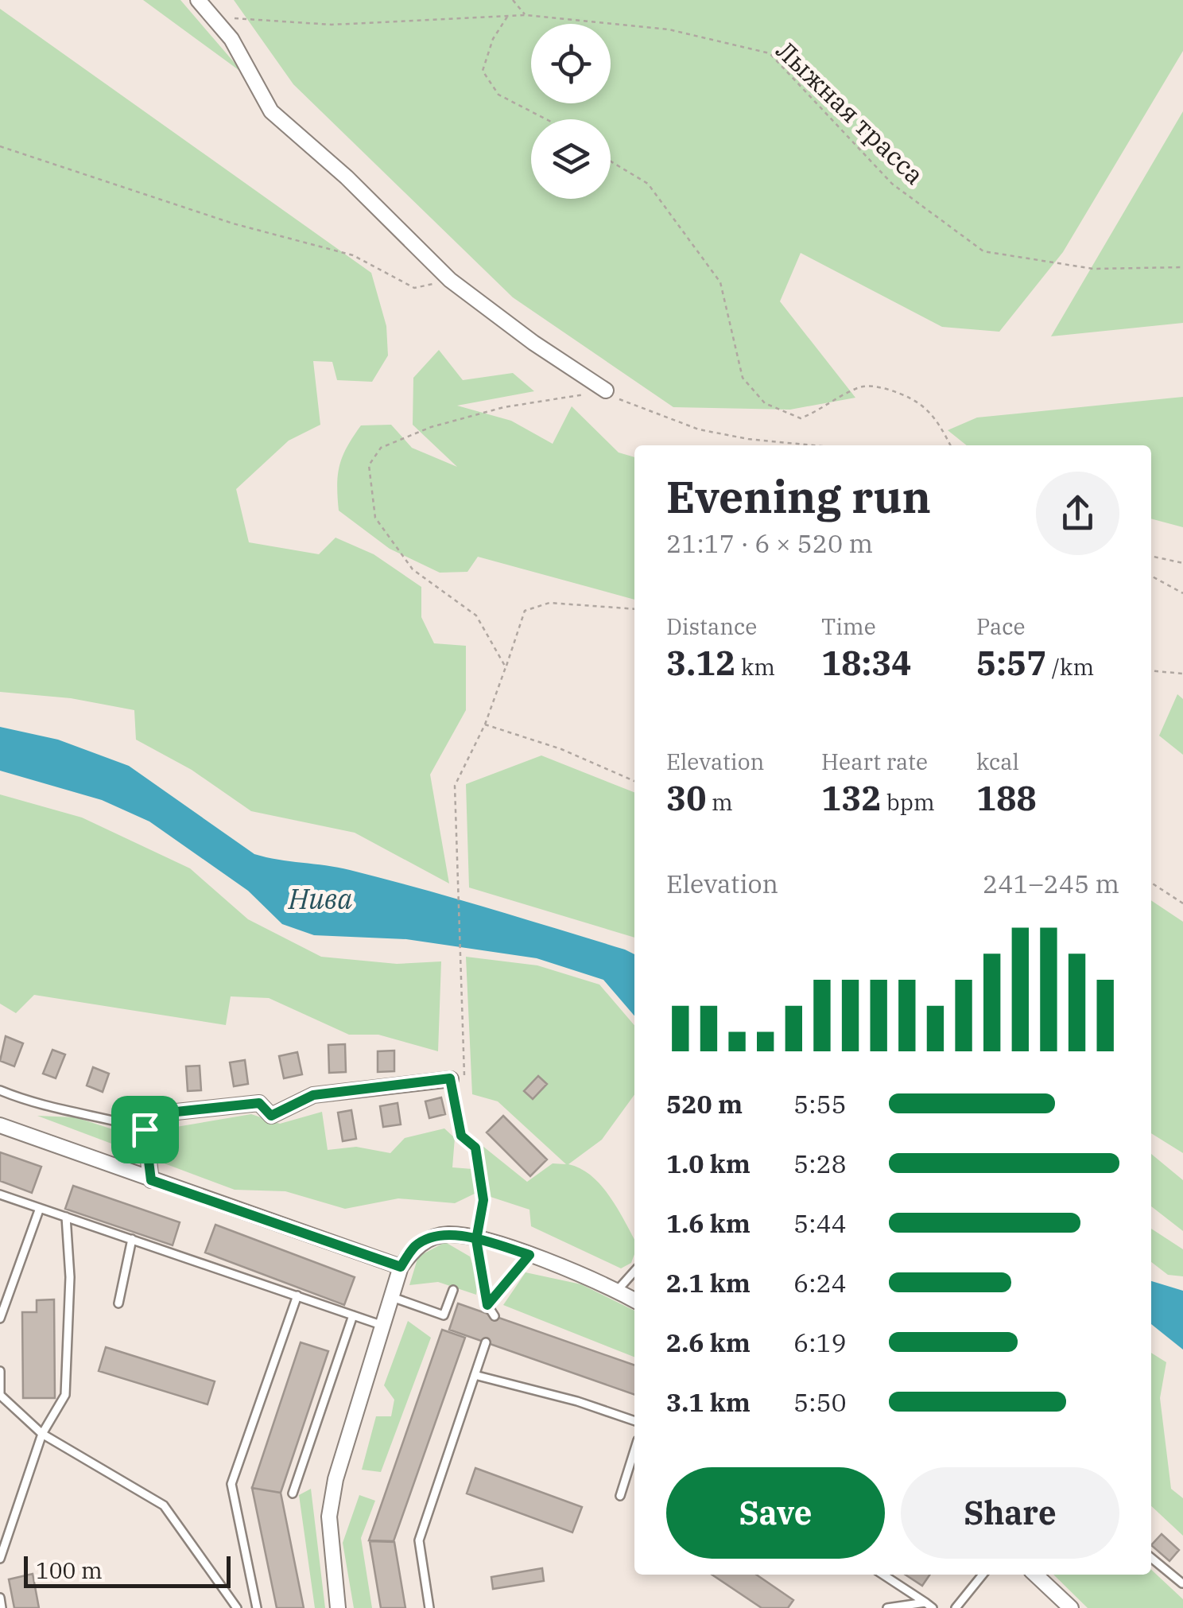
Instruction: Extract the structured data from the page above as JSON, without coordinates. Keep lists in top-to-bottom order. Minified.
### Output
{"streets":{"path":["Лыжная трасса"]},"water":["Нива"],"scale_bar":"100 m","page":{"heading":["Evening run","21:17 · 6 × 520 m"],"stats":[["Distance","3.12 km"],["Time","18:34"],["Pace","5:57 /km"],["Elevation","30 m"],["Heart rate","132 bpm"],["kcal","188"]],"chart":["Elevation","241–245 m"],"list":[{"name":"520 m","note":"5:55"},{"name":"1.0 km","note":"5:28"},{"name":"1.6 km","note":"5:44"},{"name":"2.1 km","note":"6:24"},{"name":"2.6 km","note":"6:19"},{"name":"3.1 km","note":"5:50"}],"buttons":["Save","Share"],"scale":"100 m"}}
